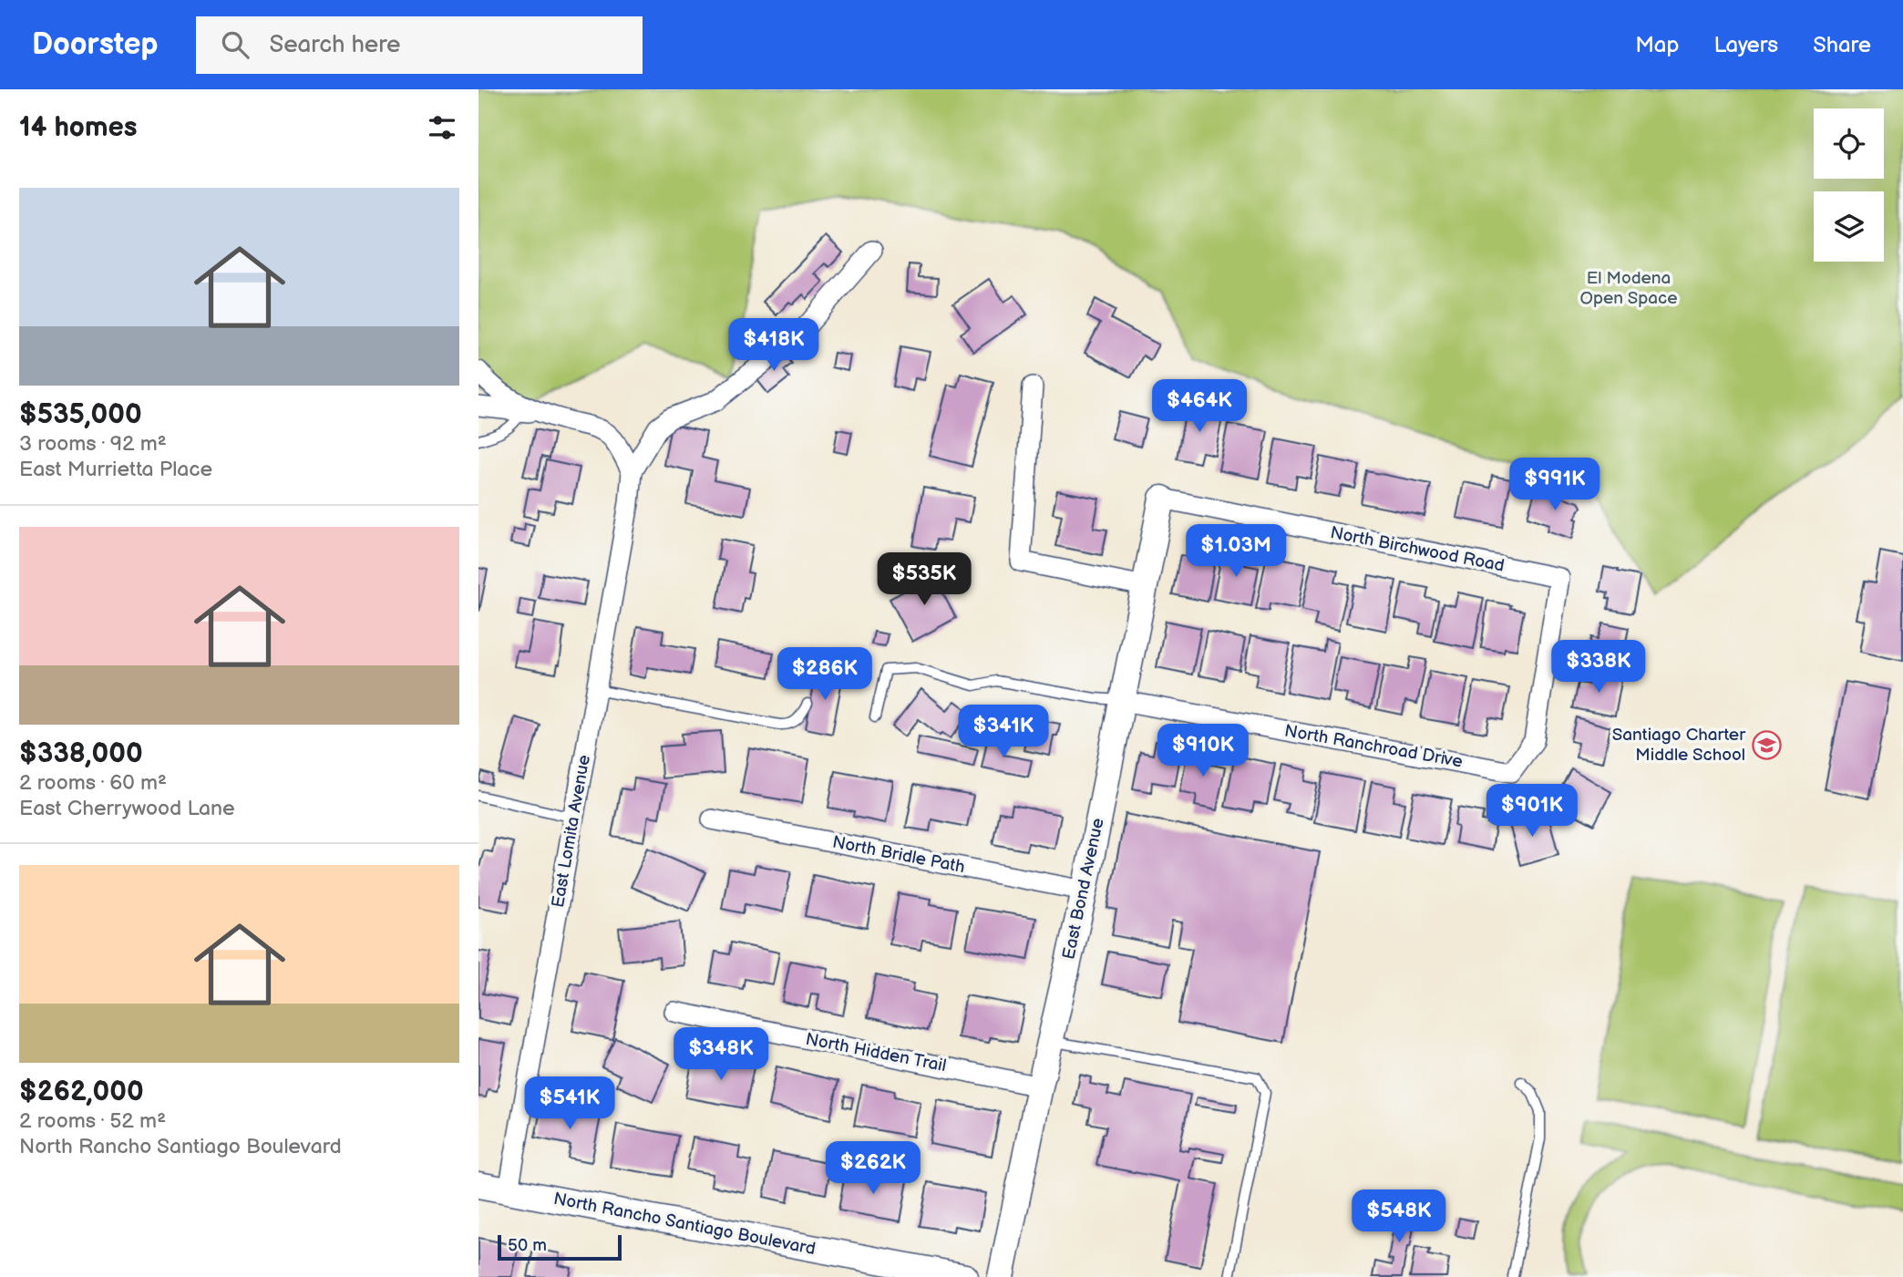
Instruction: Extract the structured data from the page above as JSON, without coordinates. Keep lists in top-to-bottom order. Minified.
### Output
{"streets":{"street":["North Birchwood Road","North Ranchroad Drive","East Lomita Avenue","North Bridle Path","East Bond Avenue","North Hidden Trail","North Rancho Santiago Boulevard"]},"crossings":[["North Birchwood Road","North Ranchroad Drive"],["North Birchwood Road","East Bond Avenue"],["North Ranchroad Drive","East Bond Avenue"],["East Lomita Avenue","North Rancho Santiago Boulevard"],["North Bridle Path","East Bond Avenue"],["East Bond Avenue","North Hidden Trail"]],"parks":["El Modena Open Space"],"places":{"school or university":["Santiago Charter Middle School"]},"scale_bar":"50 m","page":{"header":"Doorstep","search":"Search here","nav":["Map","Layers","Share"],"heading":"14 homes","list":[{"name":"$535,000","note":"3 rooms · 92 m² · East Murrietta Place"},{"name":"$338,000","note":"2 rooms · 60 m² · East Cherrywood Lane"},{"name":"$262,000","note":"2 rooms · 52 m² · North Rancho Santiago Boulevard"}],"price":["$418K","$464K","$991K","$1.03M","$535K","$338K","$286K","$341K","$910K","$901K","$348K","$541K","$262K","$548K"],"scale":"50 m"}}
